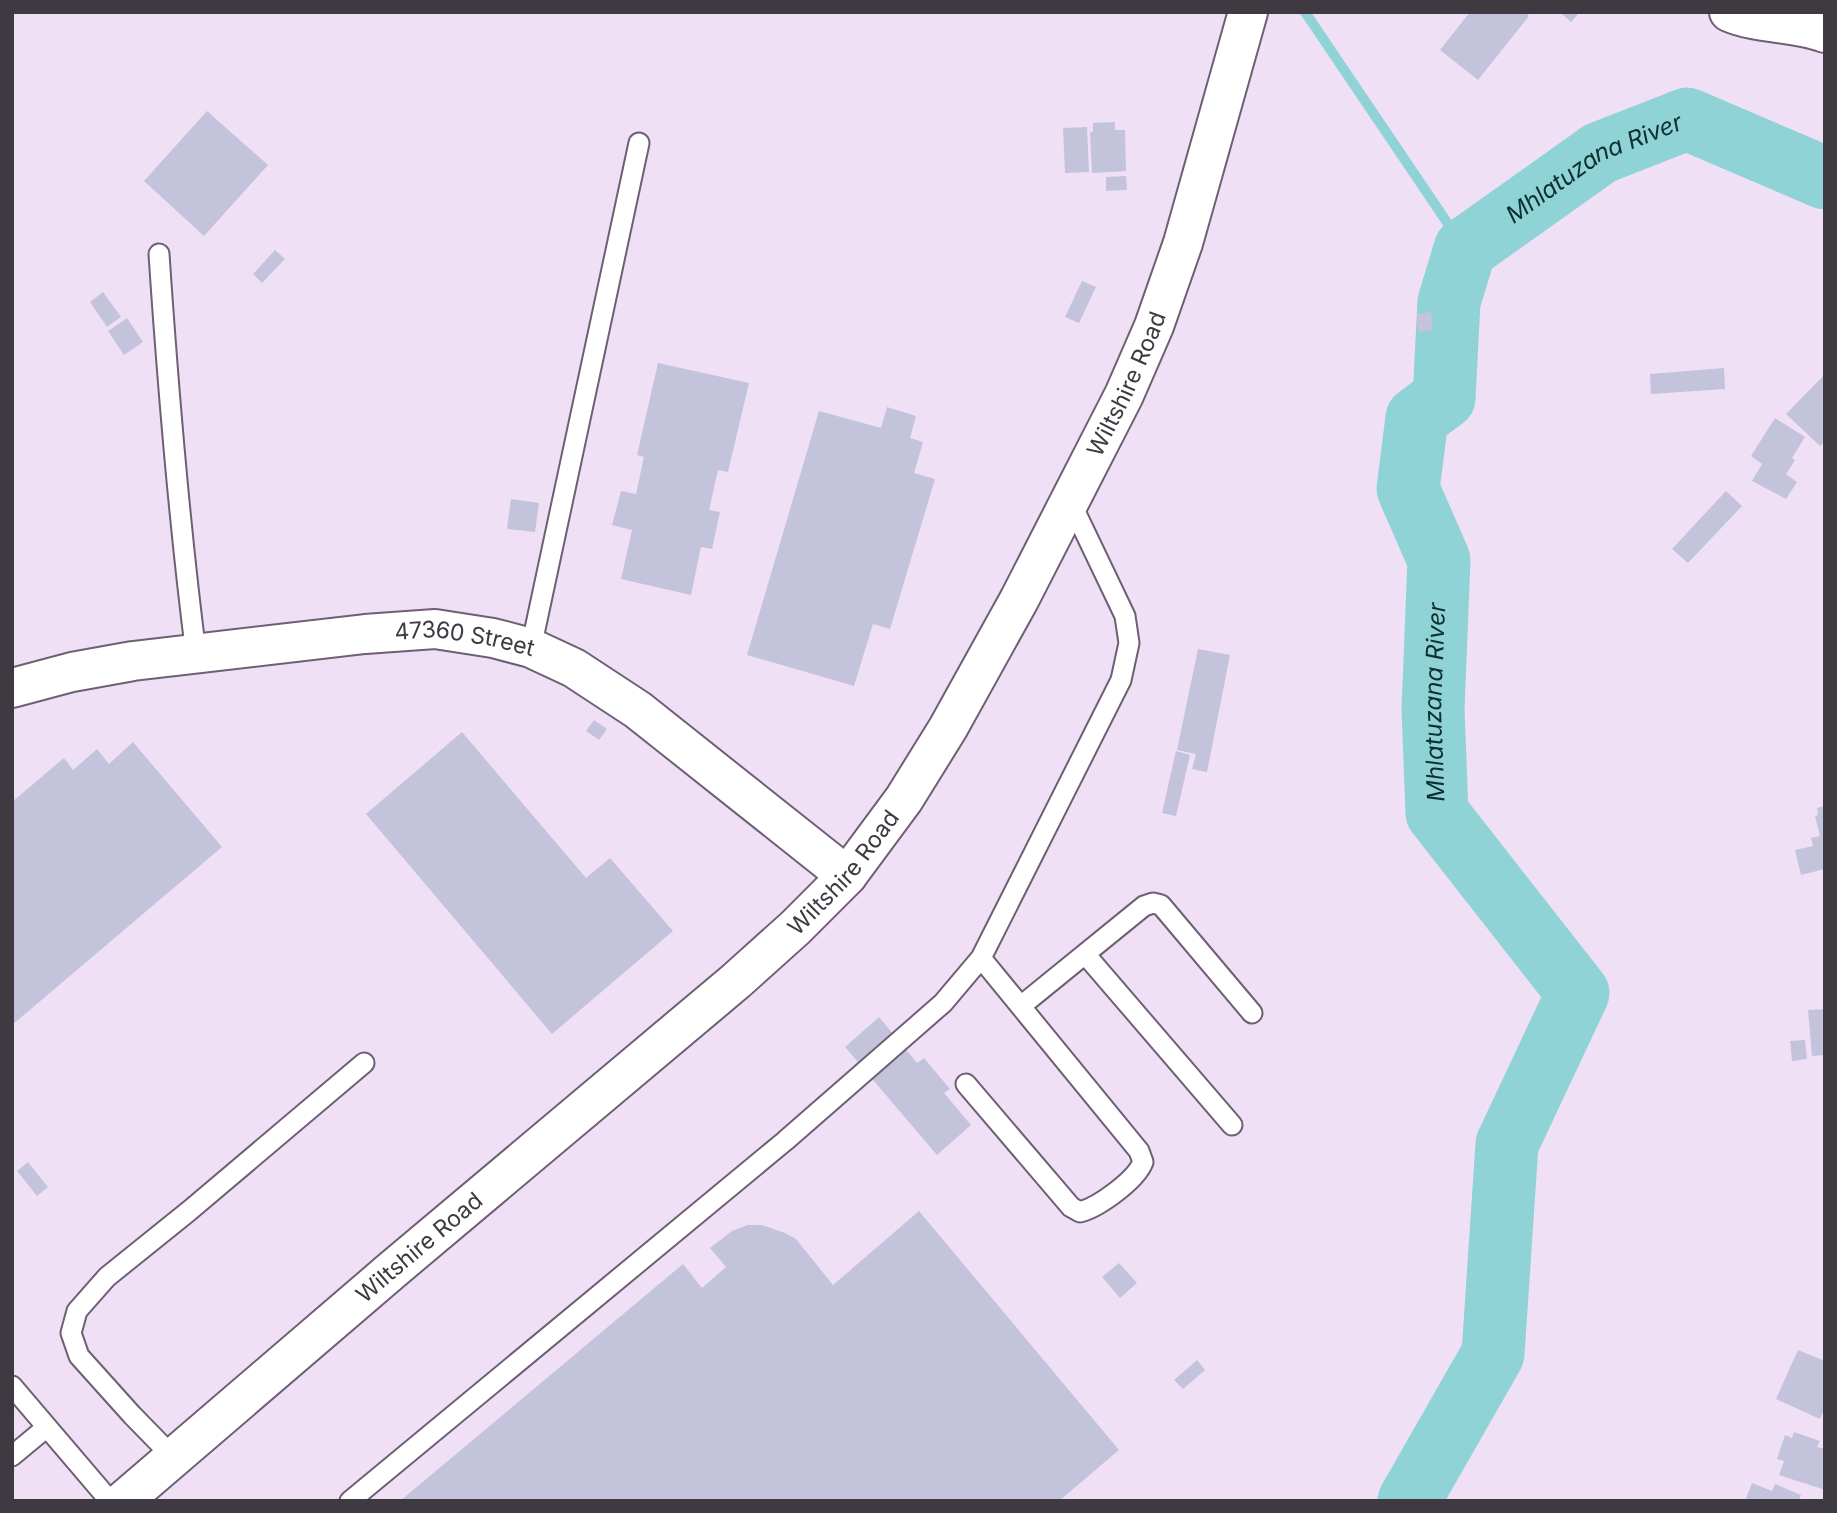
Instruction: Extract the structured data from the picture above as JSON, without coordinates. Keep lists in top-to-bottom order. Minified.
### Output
{"streets":{"street":["Wiltshire Road","47360 Street"]},"crossings":[["Wiltshire Road","47360 Street"]],"water":["Mhlatuzana River"]}
